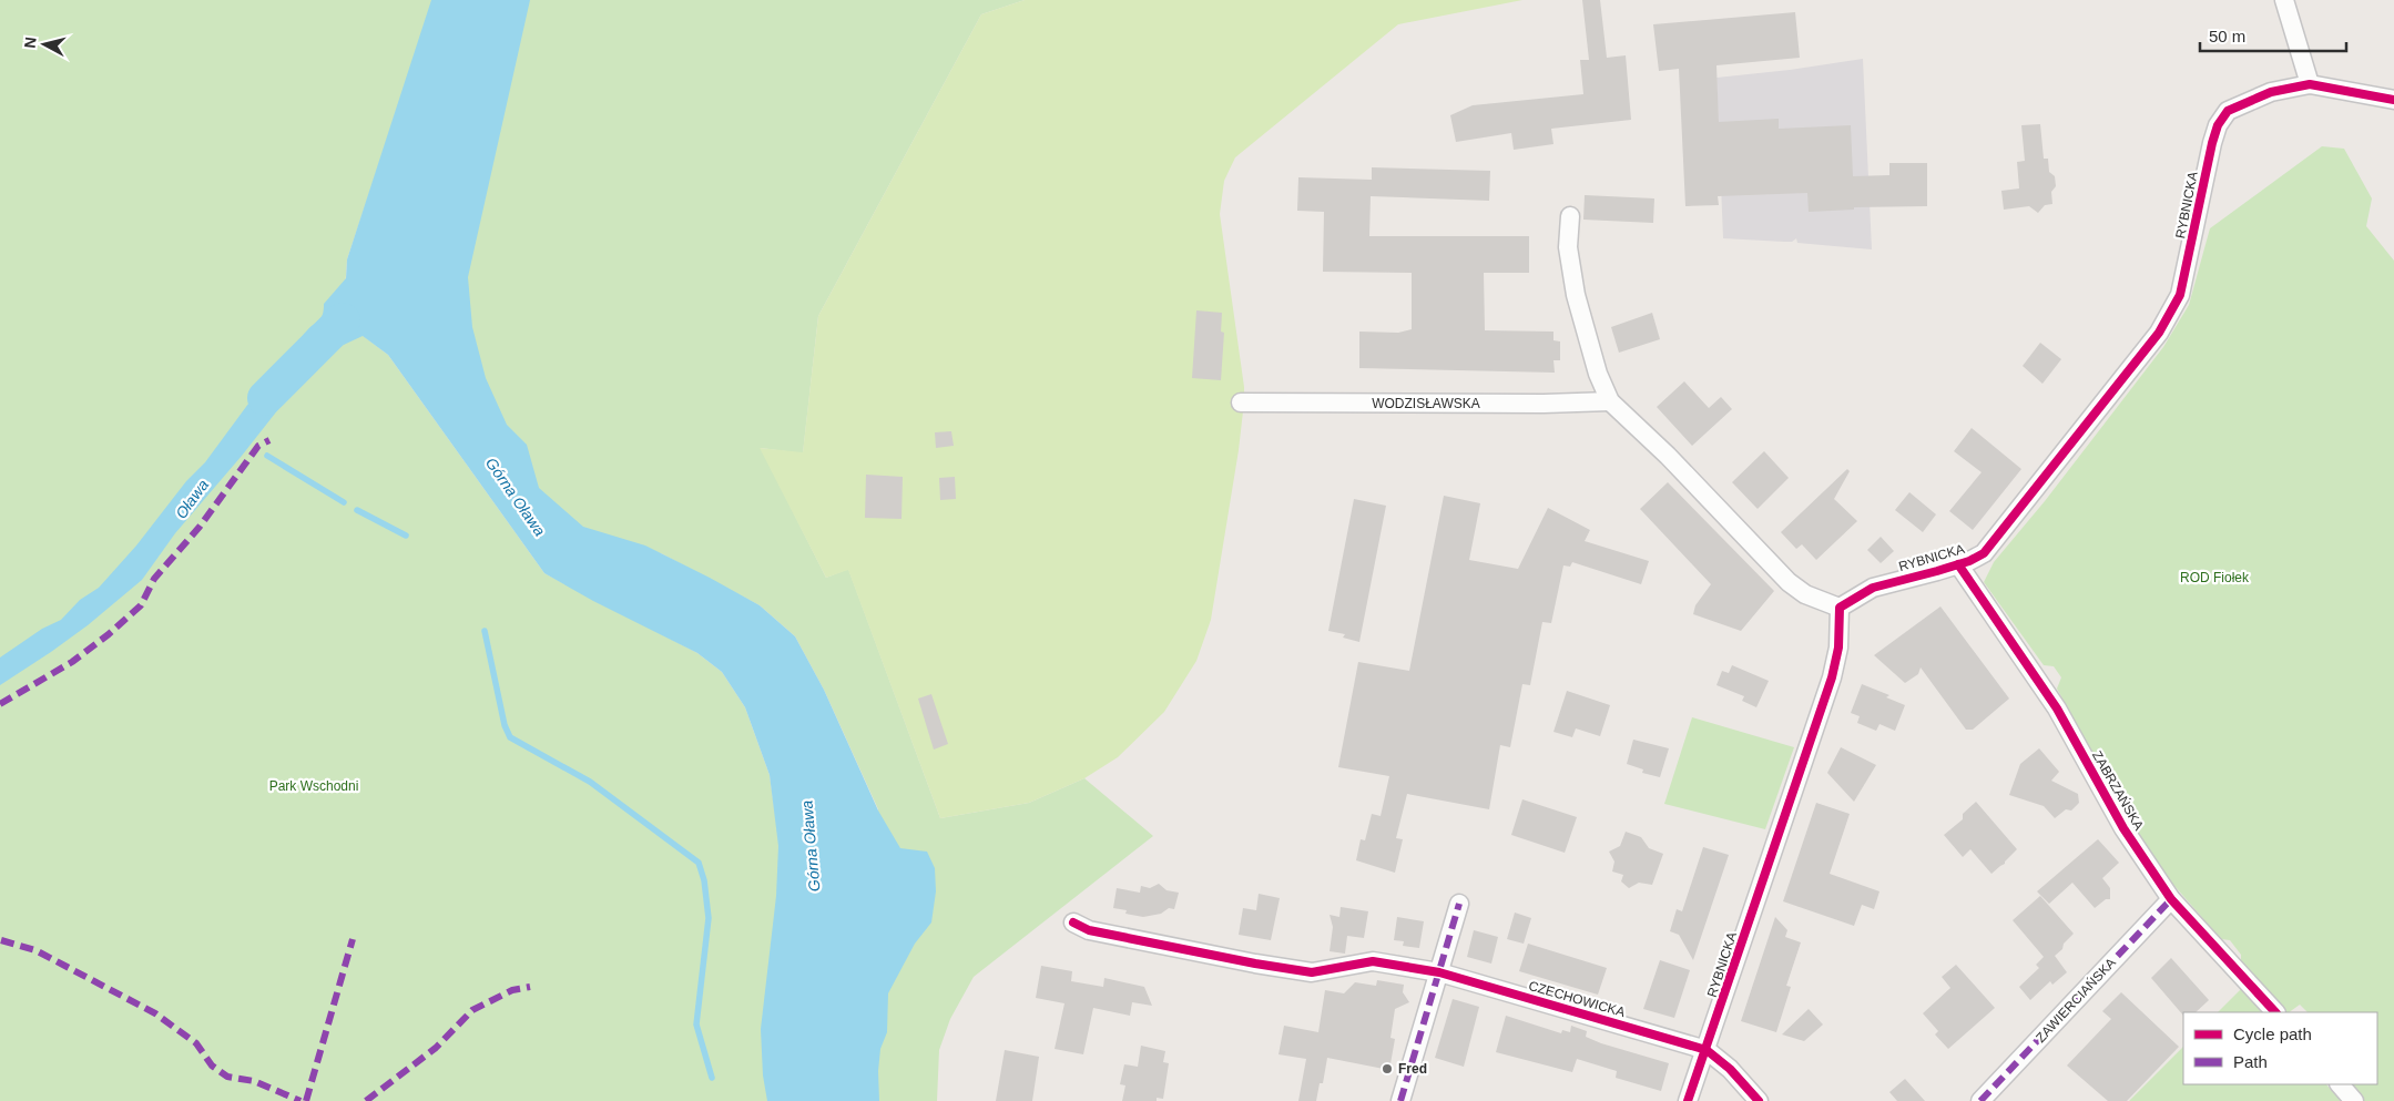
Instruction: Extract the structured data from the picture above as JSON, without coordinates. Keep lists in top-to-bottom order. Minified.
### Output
{"streets":{"street":["RYBNICKA","WODZISŁAWSKA","ZABRZAŃSKA","CZECHOWICKA","ZAWIERCIAŃSKA"]},"crossings":[["RYBNICKA","ZABRZAŃSKA"],["RYBNICKA","CZECHOWICKA"],["ZABRZAŃSKA","ZAWIERCIAŃSKA"]],"water":["Górna Oława","Oława"],"parks":["ROD Fiołek","Park Wschodni"],"places":["Fred"],"legend":["Cycle path","Path"],"scale_bar":"50 m","north":"left"}
